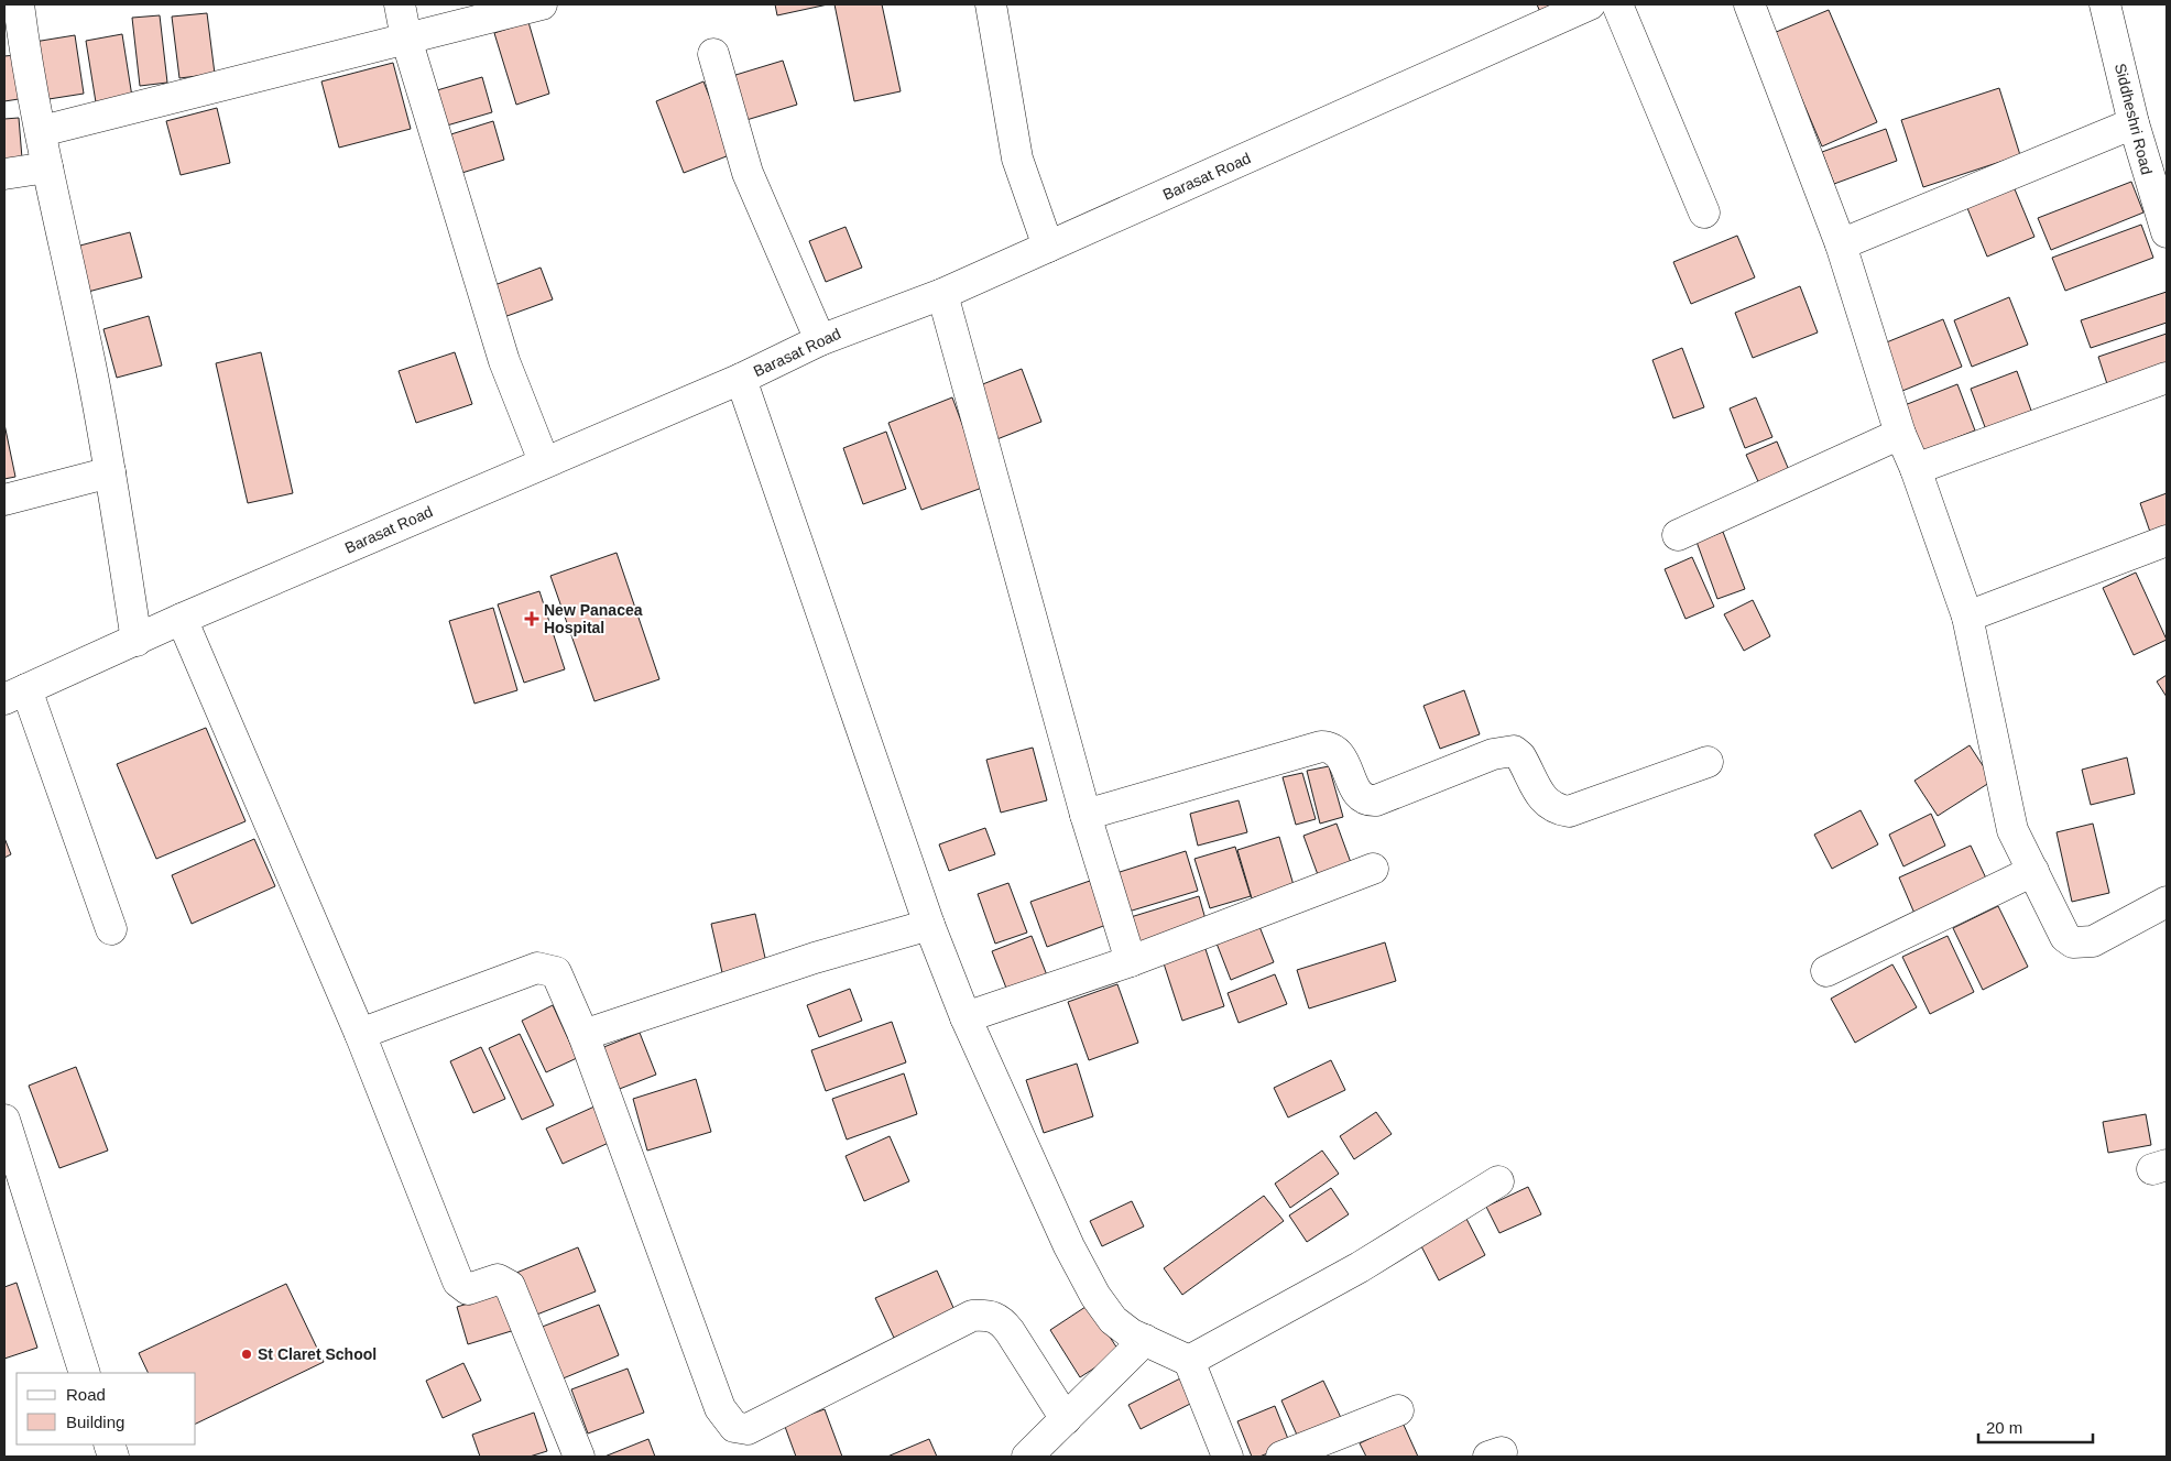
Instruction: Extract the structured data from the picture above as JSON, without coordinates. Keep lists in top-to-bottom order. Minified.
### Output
{"streets":{"street":["Siddheshri Road","Barasat Road"]},"places":{"health":["New Panacea Hospital"],"other":["St Claret School"]},"legend":["Road","Building"],"scale_bar":"20 m"}
